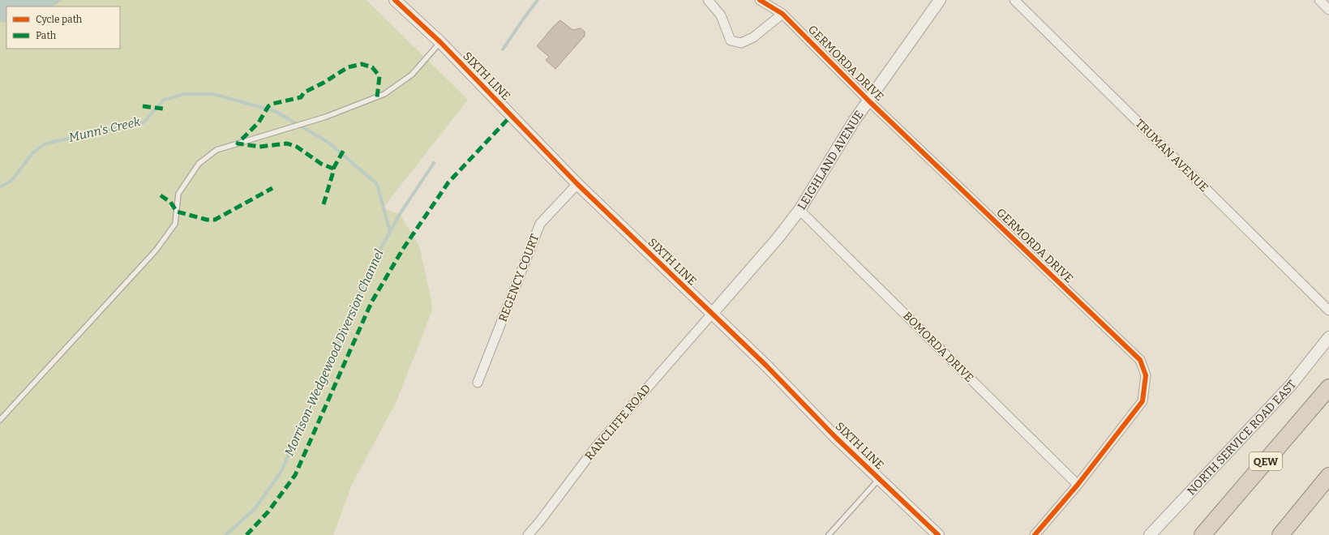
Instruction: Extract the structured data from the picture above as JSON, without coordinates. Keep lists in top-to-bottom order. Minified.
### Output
{"streets":{"highway":["QEW"],"street":["GERMORDA DRIVE","SIXTH LINE","TRUMAN AVENUE","LEIGHLAND AVENUE","REGENCY COURT","BOMORDA DRIVE","RANCLIFFE ROAD","NORTH SERVICE ROAD EAST"]},"crossings":[["GERMORDA DRIVE","LEIGHLAND AVENUE"],["GERMORDA DRIVE","BOMORDA DRIVE"],["SIXTH LINE","LEIGHLAND AVENUE"],["SIXTH LINE","REGENCY COURT"],["SIXTH LINE","RANCLIFFE ROAD"],["LEIGHLAND AVENUE","BOMORDA DRIVE"],["LEIGHLAND AVENUE","RANCLIFFE ROAD"]],"water":["Munn's Creek","Morrison-Wedgewood Diversion Channel"],"legend":["Cycle path","Path"]}
